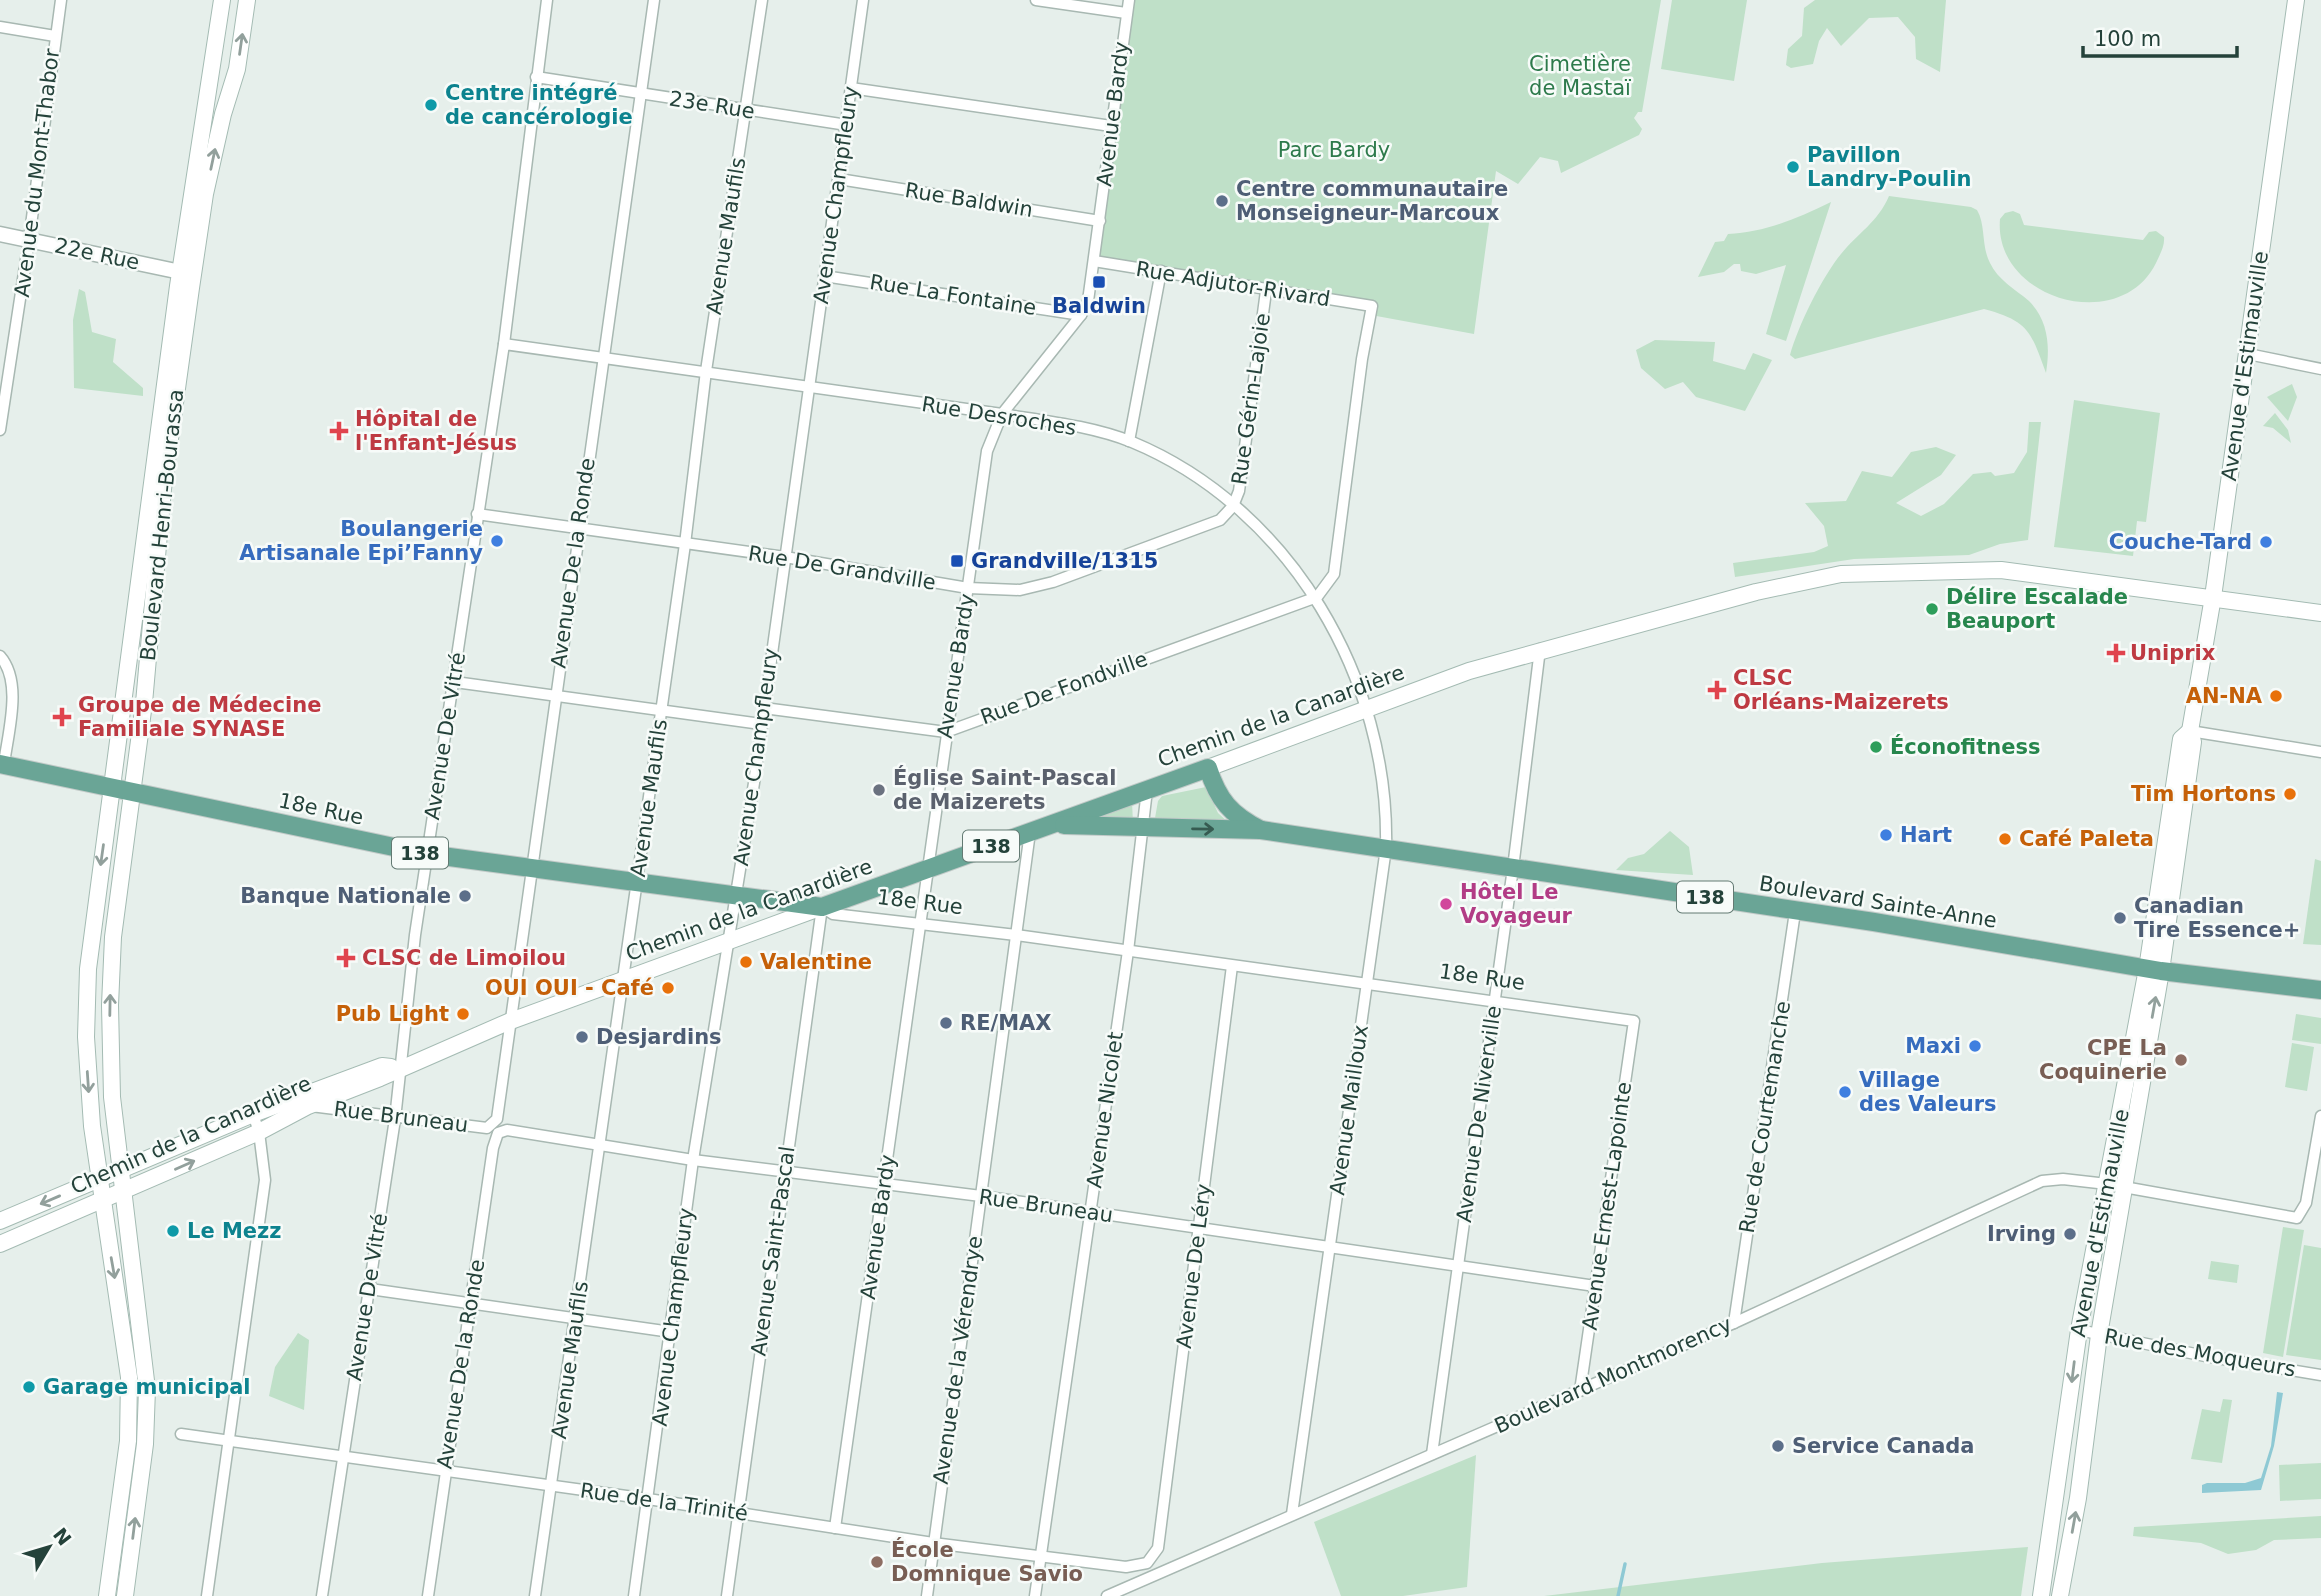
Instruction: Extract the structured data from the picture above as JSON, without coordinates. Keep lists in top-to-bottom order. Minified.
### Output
{"streets":{"main road":["Avenue d'Estimauville","Boulevard Henri-Bourassa","Chemin de la Canardière","18e Rue","138","Boulevard Sainte-Anne"],"street":["23e Rue","Avenue Bardy","Avenue du Mont-Thabor","Avenue Champfleury","Rue Baldwin","Avenue Maufils","22e Rue","Rue Adjutor-Rivard","Rue La Fontaine","Rue Gérin-Lajoie","Rue Desroches","Avenue De la Ronde","Rue De Grandville","Rue De Fondville","Avenue De Vitré","Avenue Nicolet","Avenue Mailloux","Avenue De Niverville","Rue Bruneau","Rue de Courtemanche","Avenue Ernest-Lapointe","Avenue Saint-Pascal","Avenue De Léry","Rue des Moqueurs","Avenue de la Vérendrye","Boulevard Montmorency","Rue de la Trinité"]},"crossings":[["23e Rue","Avenue Champfleury"],["23e Rue","Avenue Maufils"],["23e Rue","Avenue De la Ronde"],["23e Rue","Avenue De Vitré"],["Avenue Bardy","Rue Baldwin"],["Avenue Bardy","Rue Adjutor-Rivard"],["Avenue Bardy","Rue La Fontaine"],["Avenue Bardy","Rue Desroches"],["Avenue Bardy","Rue De Grandville"],["Avenue Bardy","Rue De Fondville"],["Avenue Bardy","Chemin de la Canardière"],["Avenue Bardy","18e Rue"],["Avenue Bardy","Rue Bruneau"],["Avenue Bardy","Rue de la Trinité"],["Avenue du Mont-Thabor","22e Rue"],["Avenue Champfleury","Rue Baldwin"],["Avenue Champfleury","Rue La Fontaine"],["Avenue Champfleury","Rue Desroches"],["Avenue Champfleury","Rue De Grandville"],["Avenue Champfleury","Rue De Fondville"],["Avenue Champfleury","Chemin de la Canardière"],["Avenue Champfleury","18e Rue"],["Avenue Champfleury","Rue Bruneau"],["Avenue Champfleury","Rue de la Trinité"],["Avenue Maufils","Rue Desroches"],["Avenue Maufils","Rue De Grandville"],["Avenue Maufils","Chemin de la Canardière"],["Avenue Maufils","18e Rue"],["Avenue Maufils","Rue Bruneau"],["Avenue Maufils","Rue de la Trinité"],["22e Rue","Boulevard Henri-Bourassa"],["Rue Adjutor-Rivard","Rue Gérin-Lajoie"],["Rue Adjutor-Rivard","Rue Desroches"],["Rue Adjutor-Rivard","Rue De Fondville"],["Avenue d'Estimauville","Chemin de la Canardière"],["Avenue d'Estimauville","Boulevard Sainte-Anne"],["Avenue d'Estimauville","Rue des Moqueurs"],["Avenue d'Estimauville","Boulevard Montmorency"],["Rue Gérin-Lajoie","Rue Desroches"],["Rue Gérin-Lajoie","Rue De Grandville"],["Rue Desroches","Avenue De la Ronde"],["Rue Desroches","Rue De Grandville"],["Rue Desroches","Rue De Fondville"],["Rue Desroches","Chemin de la Canardière"],["Rue Desroches","Avenue De Vitré"],["Rue Desroches","Avenue Mailloux"],["Boulevard Henri-Bourassa","Chemin de la Canardière"],["Boulevard Henri-Bourassa","18e Rue"],["Avenue De la Ronde","Rue De Grandville"],["Avenue De la Ronde","Chemin de la Canardière"],["Avenue De la Ronde","18e Rue"],["Avenue De la Ronde","Rue Bruneau"],["Avenue De la Ronde","Rue de la Trinité"],["Rue De Grandville","Avenue De Vitré"],["Chemin de la Canardière","Avenue De Vitré"],["Chemin de la Canardière","18e Rue"],["Chemin de la Canardière","Boulevard Sainte-Anne"],["Chemin de la Canardière","Avenue Nicolet"],["Chemin de la Canardière","Avenue Mailloux"],["Chemin de la Canardière","Avenue De Niverville"],["Chemin de la Canardière","Rue Bruneau"],["Chemin de la Canardière","Avenue Saint-Pascal"],["Chemin de la Canardière","Avenue de la Vérendrye"],["Avenue De Vitré","18e Rue"],["Avenue De Vitré","Rue Bruneau"],["Avenue De Vitré","Rue de la Trinité"],["18e Rue","Avenue Nicolet"],["18e Rue","Avenue Mailloux"],["18e Rue","Avenue De Niverville"],["18e Rue","Avenue Ernest-Lapointe"],["18e Rue","Avenue Saint-Pascal"],["18e Rue","Avenue De Léry"],["18e Rue","Avenue de la Vérendrye"],["Boulevard Sainte-Anne","Avenue Nicolet"],["Boulevard Sainte-Anne","Avenue Mailloux"],["Boulevard Sainte-Anne","Avenue De Niverville"],["Boulevard Sainte-Anne","Rue de Courtemanche"],["Avenue Nicolet","Rue Bruneau"],["Avenue Nicolet","Rue de la Trinité"],["Avenue Mailloux","Rue Bruneau"],["Avenue Mailloux","Boulevard Montmorency"],["Avenue De Niverville","Rue Bruneau"],["Avenue De Niverville","Boulevard Montmorency"],["Rue Bruneau","Avenue Ernest-Lapointe"],["Rue Bruneau","Avenue Saint-Pascal"],["Rue Bruneau","Avenue De Léry"],["Rue Bruneau","Avenue de la Vérendrye"],["Rue de Courtemanche","Boulevard Montmorency"],["Avenue Ernest-Lapointe","Boulevard Montmorency"],["Avenue Saint-Pascal","Rue de la Trinité"],["Avenue De Léry","Rue de la Trinité"],["Avenue de la Vérendrye","Rue de la Trinité"]],"parks":["Cimetière de Mastaï","Parc Bardy"],"places":{"other":["Centre intégré de cancérologie","Pavillon Landry-Poulin","Centre communautaire Monseigneur-Marcoux","Boulangerie Artisanale Epi’Fanny","Couche-Tard","Délire Escalade Beauport","AN-NA","Éconofitness","Église Saint-Pascal de Maizerets","Tim Hortons","Hart","Café Paleta","Banque Nationale","Hôtel Le Voyageur","Canadian Tire Essence+","Valentine","OUI OUI - Café","Pub Light","RE/MAX","Desjardins","Maxi","CPE La Coquinerie","Village des Valeurs","Le Mezz","Irving","Garage municipal","Service Canada","École Domnique Savio"],"transit":["Baldwin","Grandville/1315"],"health":["Hôpital de l'Enfant-Jésus","Uniprix","CLSC Orléans-Maizerets","Groupe de Médecine Familiale SYNASE","CLSC de Limoilou"]},"scale_bar":"100 m","north":"top right"}
